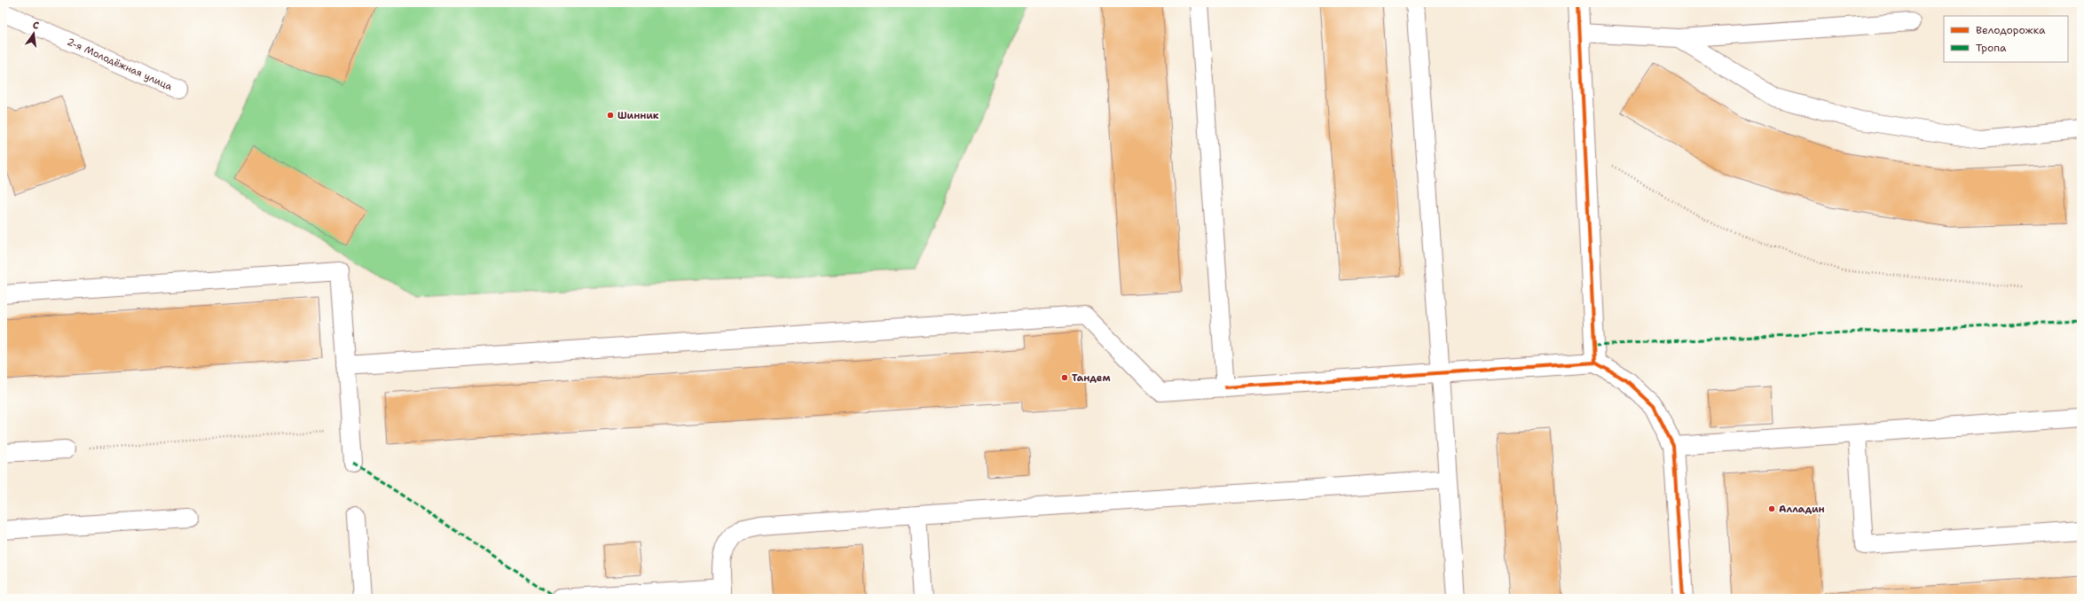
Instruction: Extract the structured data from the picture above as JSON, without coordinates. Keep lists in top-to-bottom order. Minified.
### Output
{"streets":{"lane":["2-я Молодёжная улица"]},"places":["Шинник","Тандем","Алладин"],"legend":["Велодорожка","Тропа"],"north":"top"}
